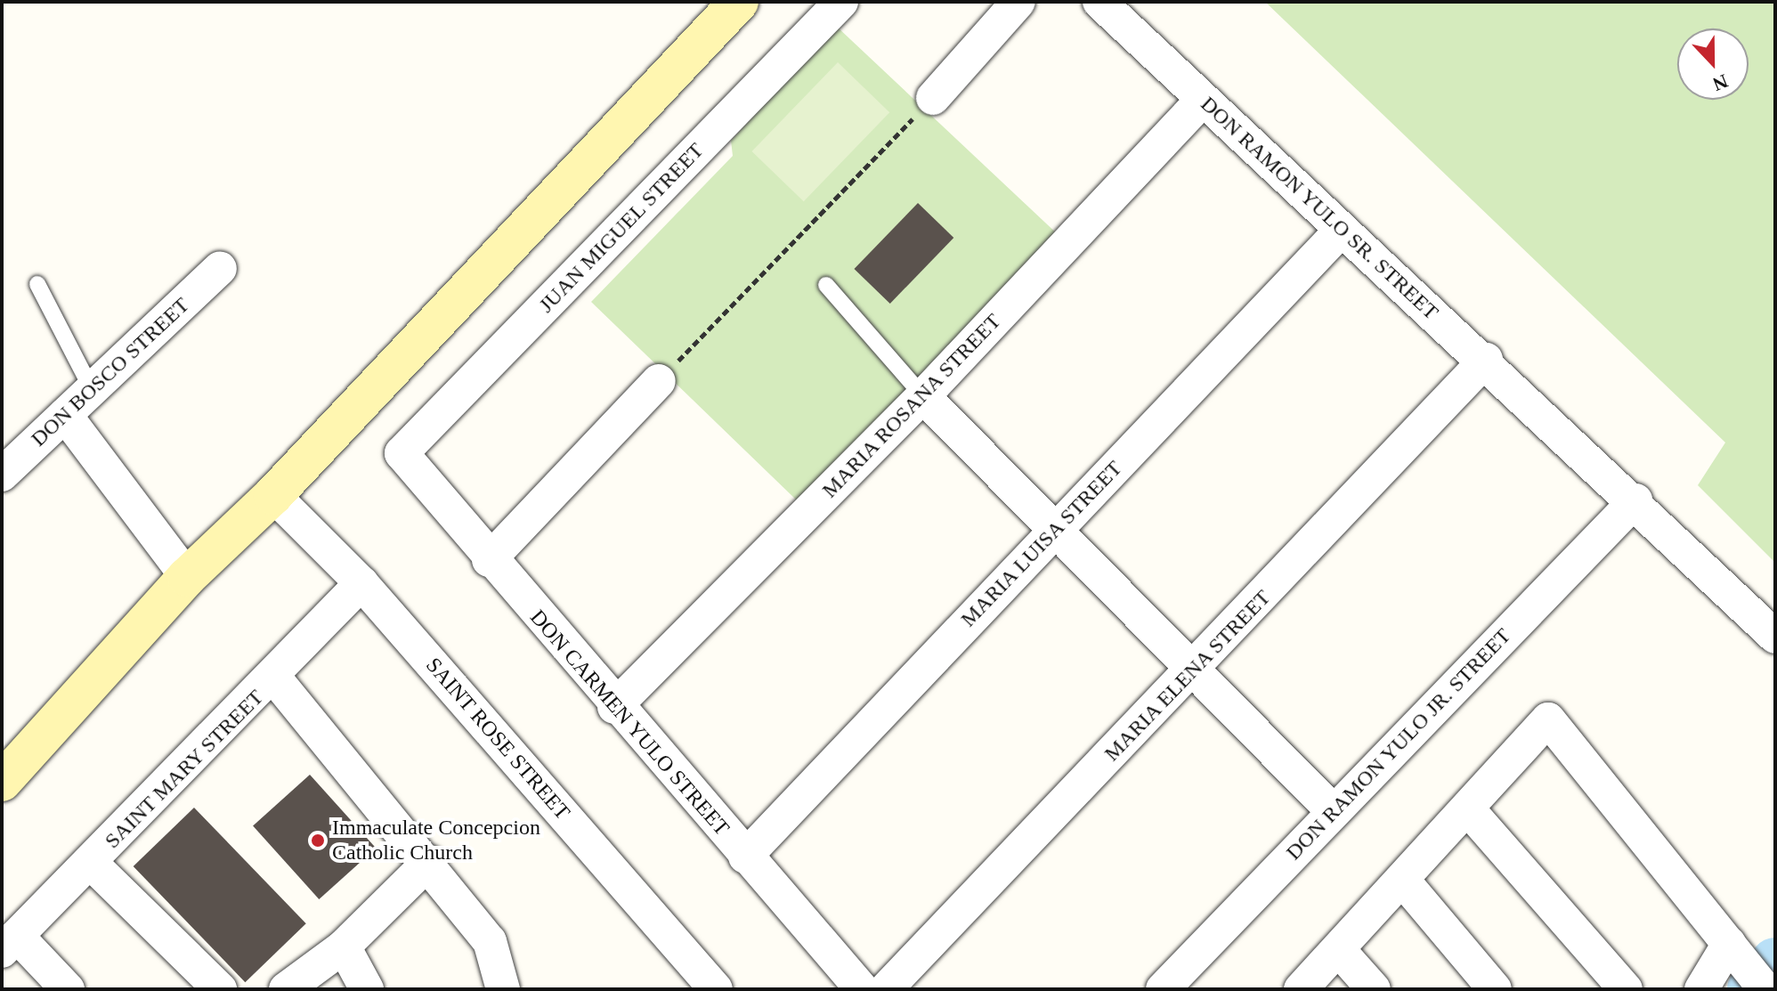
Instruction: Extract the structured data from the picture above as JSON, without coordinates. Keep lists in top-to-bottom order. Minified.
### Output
{"streets":{"street":["DON RAMON YULO SR. STREET","JUAN MIGUEL STREET","DON BOSCO STREET","MARIA ROSANA STREET","MARIA LUISA STREET","MARIA ELENA STREET","DON CARMEN YULO STREET","SAINT ROSE STREET","DON RAMON YULO JR. STREET","SAINT MARY STREET"]},"crossings":[["DON RAMON YULO SR. STREET","MARIA ROSANA STREET"],["DON RAMON YULO SR. STREET","MARIA LUISA STREET"],["DON RAMON YULO SR. STREET","MARIA ELENA STREET"],["DON RAMON YULO SR. STREET","DON RAMON YULO JR. STREET"],["JUAN MIGUEL STREET","DON CARMEN YULO STREET"],["MARIA ROSANA STREET","DON CARMEN YULO STREET"],["MARIA LUISA STREET","DON CARMEN YULO STREET"],["SAINT ROSE STREET","SAINT MARY STREET"]],"places":["Immaculate Concepcion Catholic Church"],"north":"bottom"}
